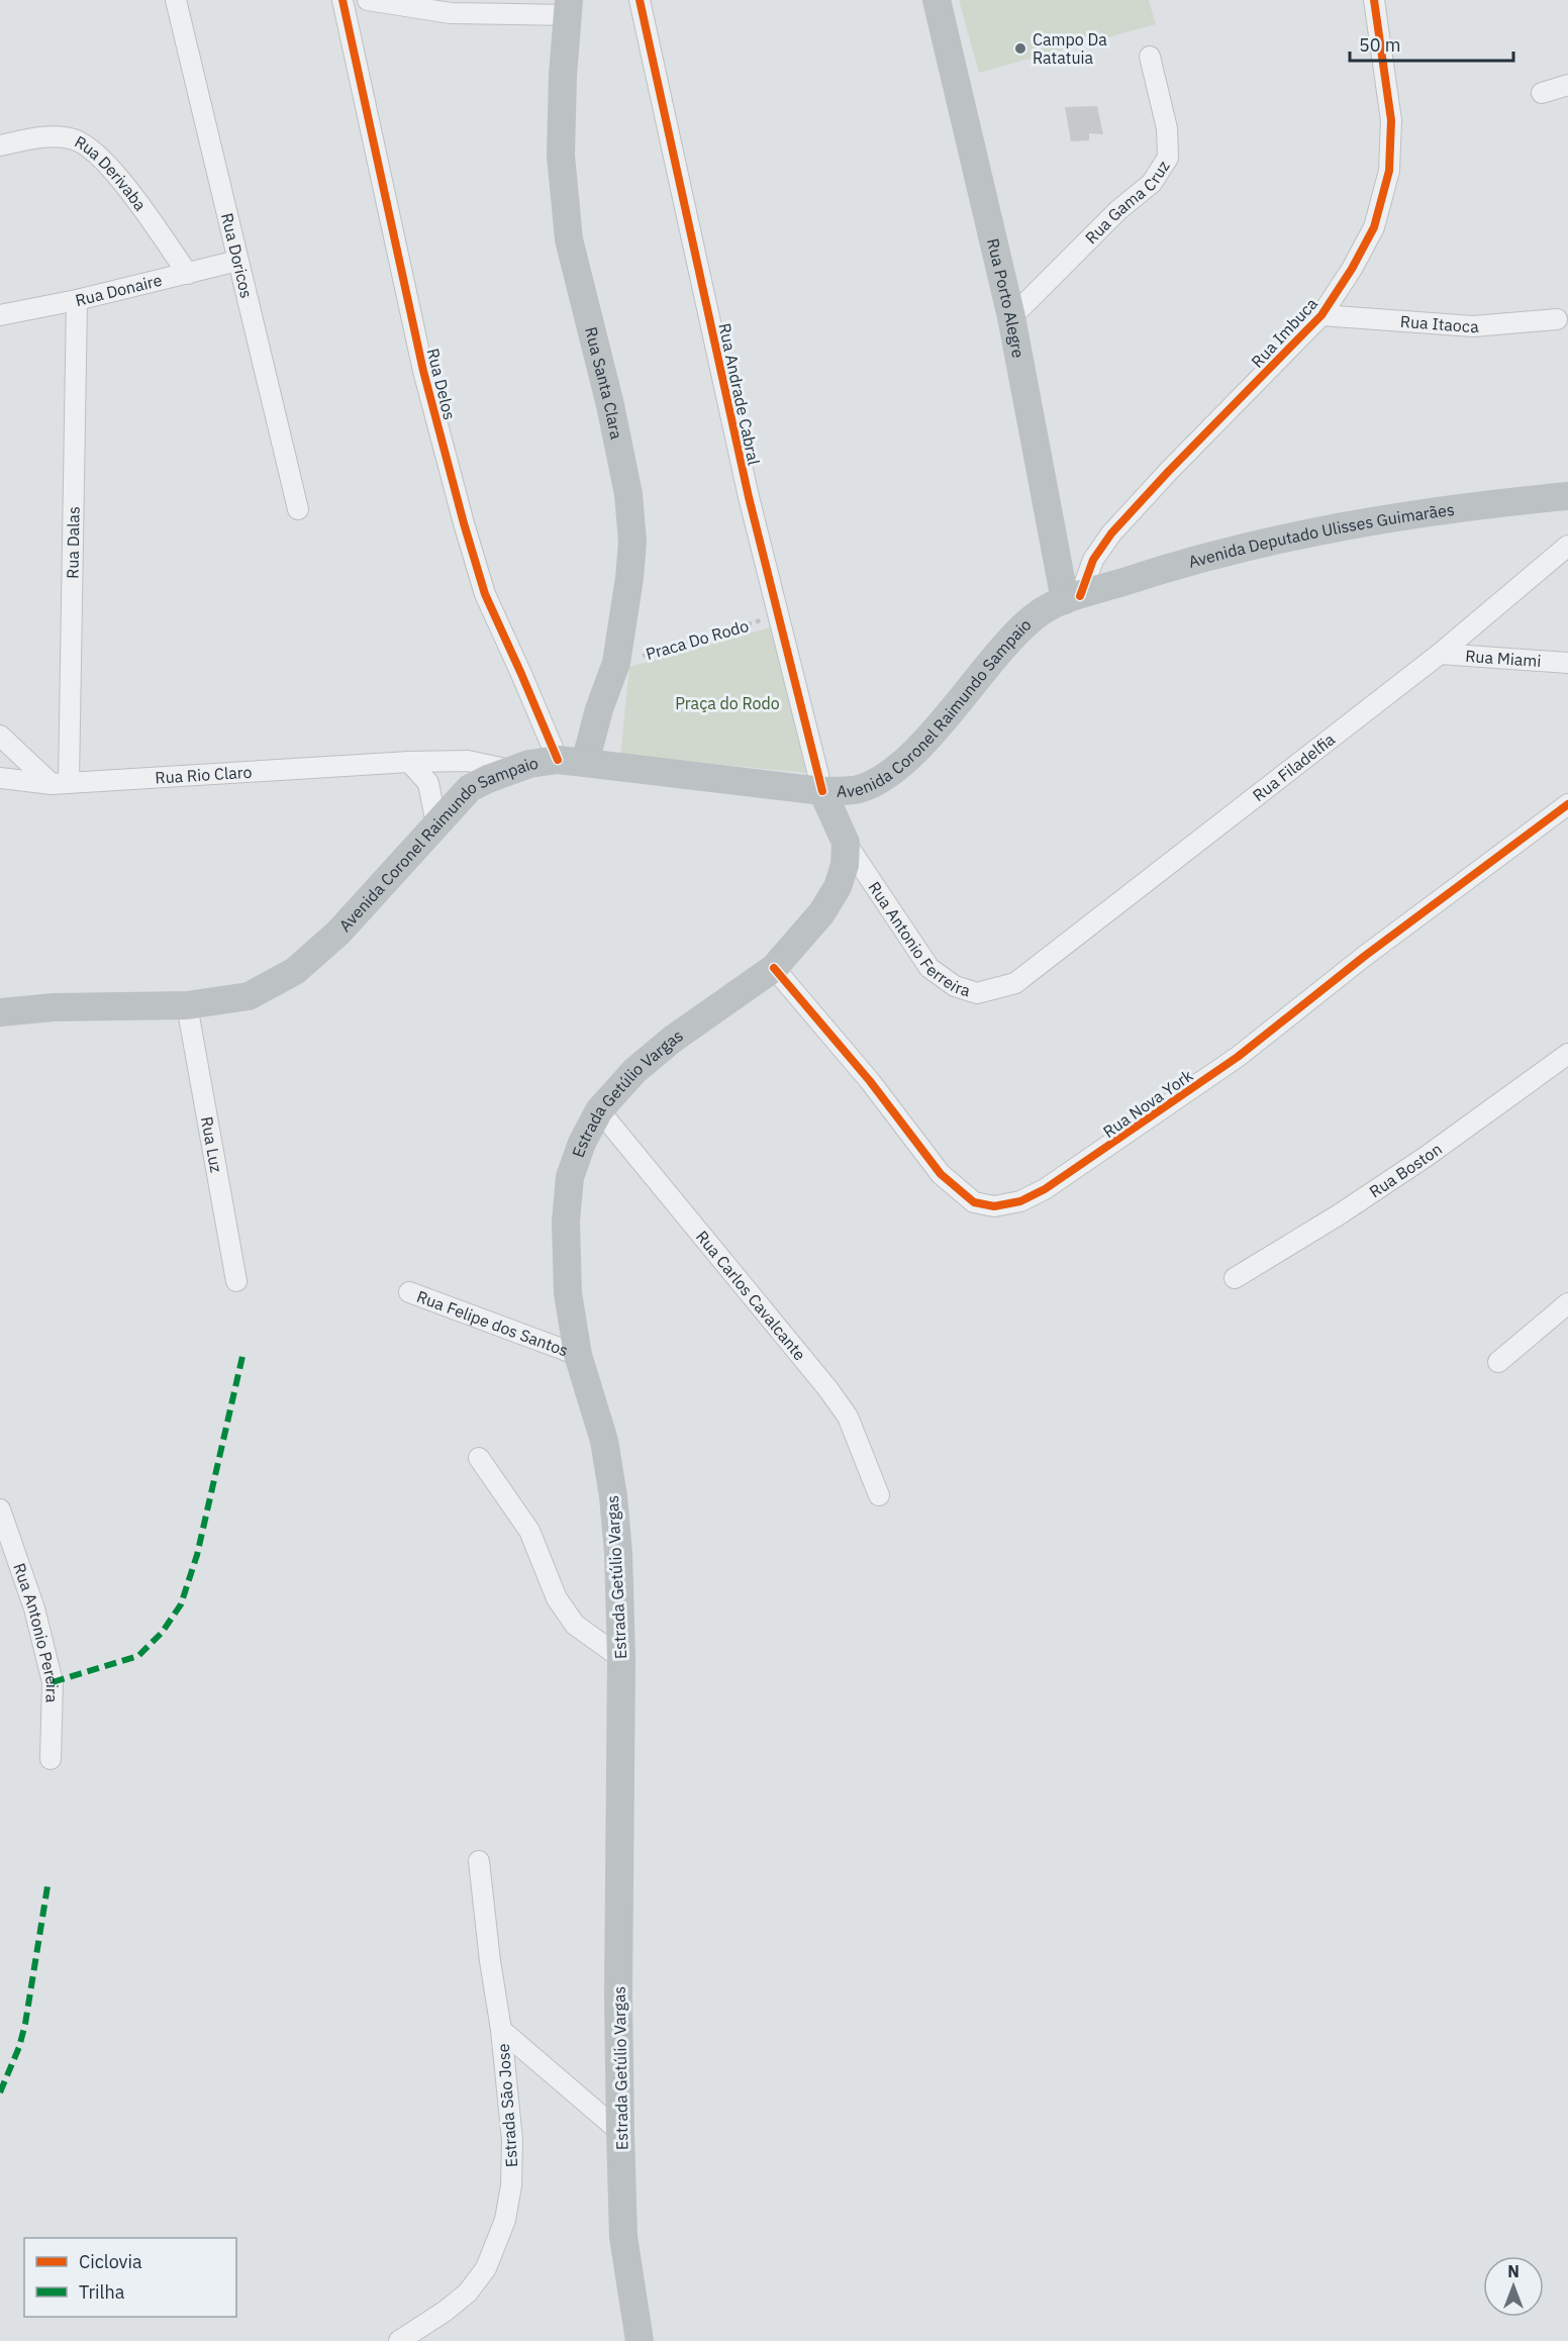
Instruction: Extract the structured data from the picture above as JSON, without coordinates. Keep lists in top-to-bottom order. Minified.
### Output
{"streets":{"main road":["Rua Porto Alegre","Rua Santa Clara","Avenida Deputado Ulisses Guimarães","Avenida Coronel Raimundo Sampaio","Estrada Getúlio Vargas"],"street":["Rua Derivaba","Rua Gama Cruz","Rua Doricos","Rua Donaire","Rua Itaoca","Rua Imbuca","Rua Delos","Rua Andrade Cabral","Rua Dalas","Rua Miami","Rua Filadelfia","Rua Rio Claro","Rua Antonio Ferreira","Rua Nova York","Rua Luz","Rua Boston","Rua Carlos Cavalcante","Rua Felipe dos Santos","Rua Antonio Pereira","Estrada Sāo Jose"],"path":["Praca Do Rodo"]},"crossings":[["Rua Derivaba","Rua Donaire"],["Rua Gama Cruz","Rua Porto Alegre"],["Rua Doricos","Rua Donaire"],["Rua Donaire","Rua Dalas"],["Rua Porto Alegre","Rua Imbuca"],["Rua Porto Alegre","Avenida Deputado Ulisses Guimarães"],["Rua Porto Alegre","Avenida Coronel Raimundo Sampaio"],["Rua Itaoca","Rua Imbuca"],["Rua Imbuca","Avenida Deputado Ulisses Guimarães"],["Rua Imbuca","Avenida Coronel Raimundo Sampaio"],["Rua Santa Clara","Rua Delos"],["Rua Santa Clara","Praca Do Rodo"],["Rua Santa Clara","Avenida Coronel Raimundo Sampaio"],["Rua Delos","Avenida Coronel Raimundo Sampaio"],["Rua Andrade Cabral","Praca Do Rodo"],["Rua Andrade Cabral","Avenida Coronel Raimundo Sampaio"],["Avenida Deputado Ulisses Guimarães","Avenida Coronel Raimundo Sampaio"],["Rua Dalas","Rua Rio Claro"],["Rua Miami","Rua Filadelfia"],["Avenida Coronel Raimundo Sampaio","Rua Rio Claro"],["Avenida Coronel Raimundo Sampaio","Rua Luz"],["Rua Filadelfia","Rua Antonio Ferreira"],["Rua Antonio Ferreira","Estrada Getúlio Vargas"],["Estrada Getúlio Vargas","Rua Nova York"],["Estrada Getúlio Vargas","Rua Carlos Cavalcante"],["Estrada Getúlio Vargas","Rua Felipe dos Santos"]],"parks":["Praça do Rodo"],"places":["Campo Da Ratatuia"],"legend":["Ciclovia","Trilha"],"scale_bar":"50 m","north":"top"}
